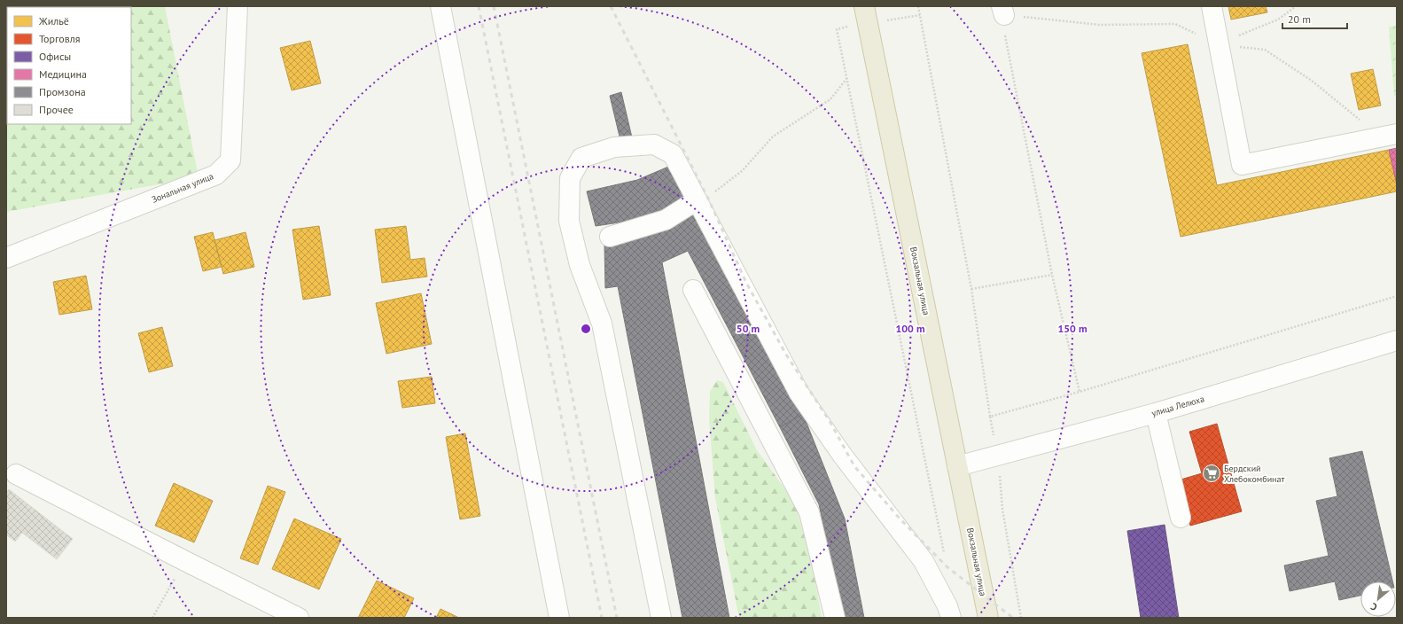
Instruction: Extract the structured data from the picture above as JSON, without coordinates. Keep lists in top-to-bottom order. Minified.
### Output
{"streets":{"highway":["Вокзальная улица"],"street":["Зональная улица","улица Лелюха"]},"crossings":[["Вокзальная улица","улица Лелюха"]],"places":{"supermarket":["Бердский Хлебокомбинат"]},"legend":["Жильё","Торговля","Офисы","Медицина","Промзона","Прочее"],"scale_bar":"20 m","north":"bottom left","rings":["50 m","100 m","150 m"]}
